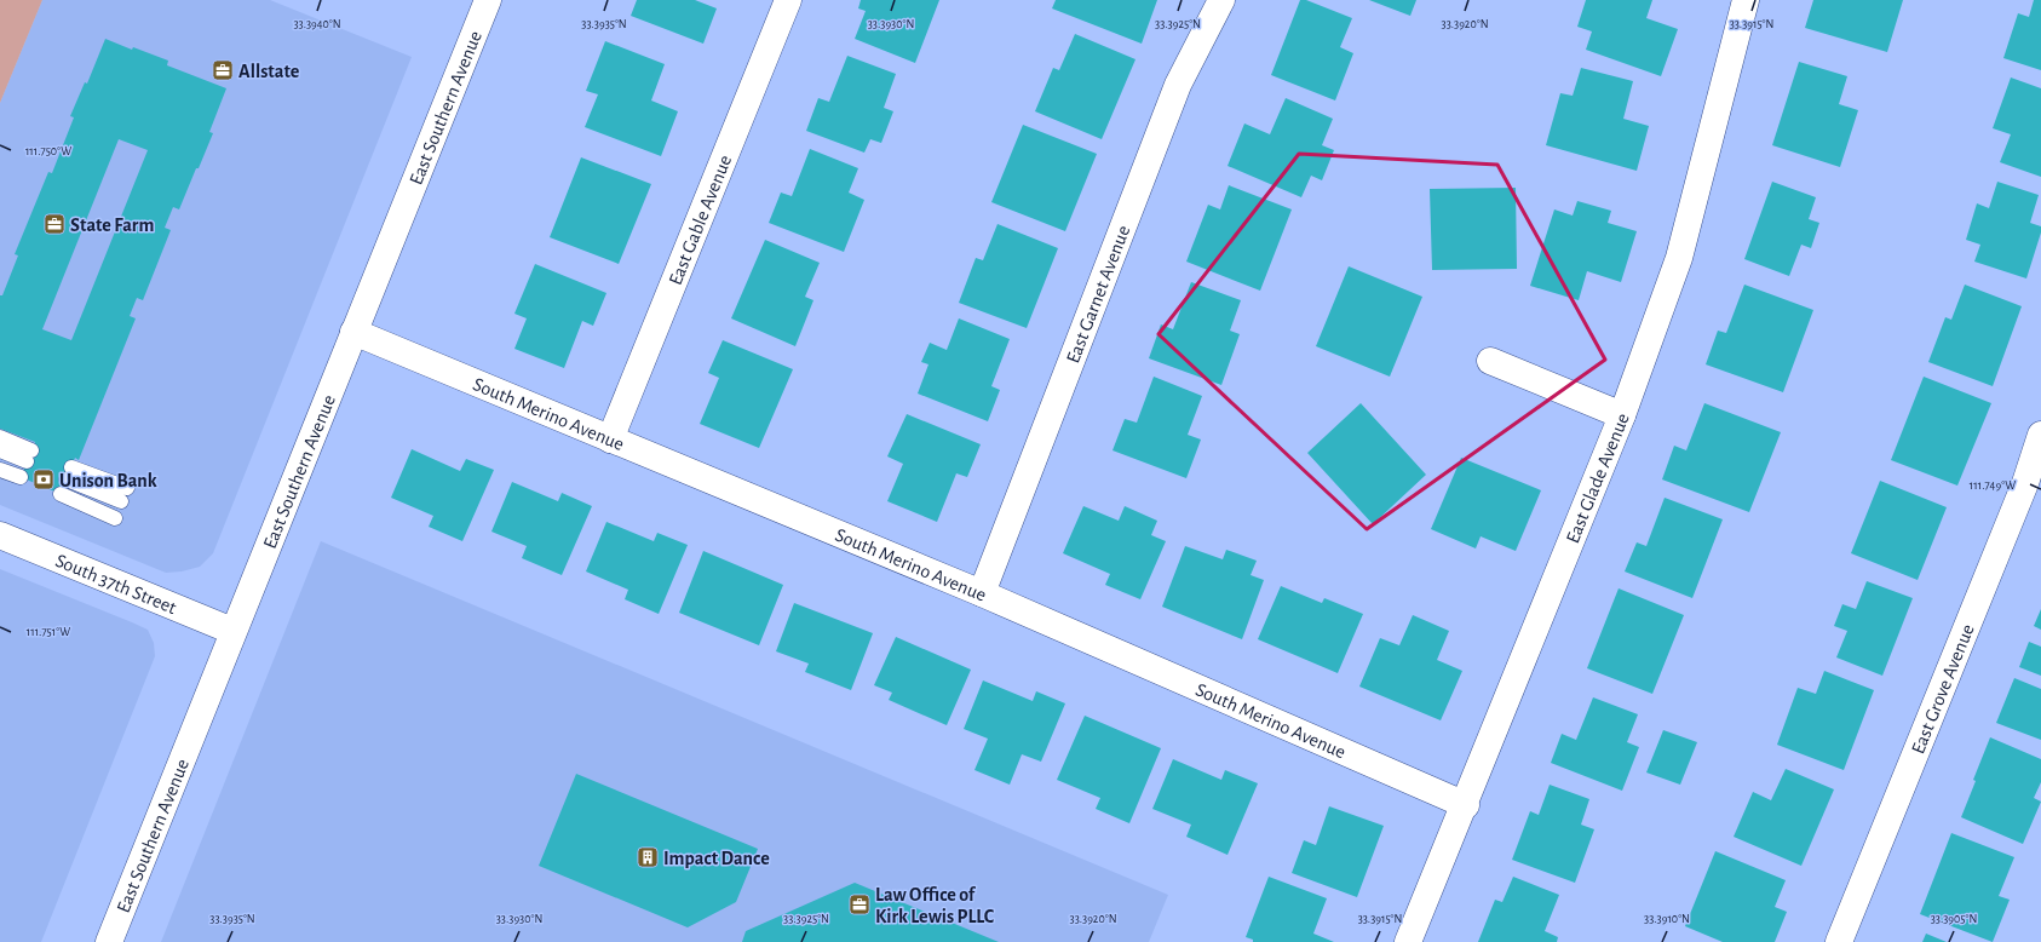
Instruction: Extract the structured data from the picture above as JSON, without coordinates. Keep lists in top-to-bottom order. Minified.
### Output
{"streets":{"street":["East Southern Avenue","East Gable Avenue","East Garnet Avenue","South Merino Avenue","East Glade Avenue","South 37th Street","East Grove Avenue"]},"crossings":[["East Southern Avenue","South Merino Avenue"],["East Southern Avenue","South 37th Street"],["East Gable Avenue","South Merino Avenue"],["East Garnet Avenue","South Merino Avenue"],["South Merino Avenue","East Glade Avenue"]],"places":{"office":["Allstate","State Farm","Law Office of Kirk Lewis PLLC"],"bank":["Unison Bank"],"building":["Impact Dance"]},"coordinates":["33.3940°N","33.3935°N","33.3930°N","33.3925°N","33.3920°N","33.3915°N","111.750°W","111.749°W","111.751°W","33.3910°N","33.3905°N"]}
